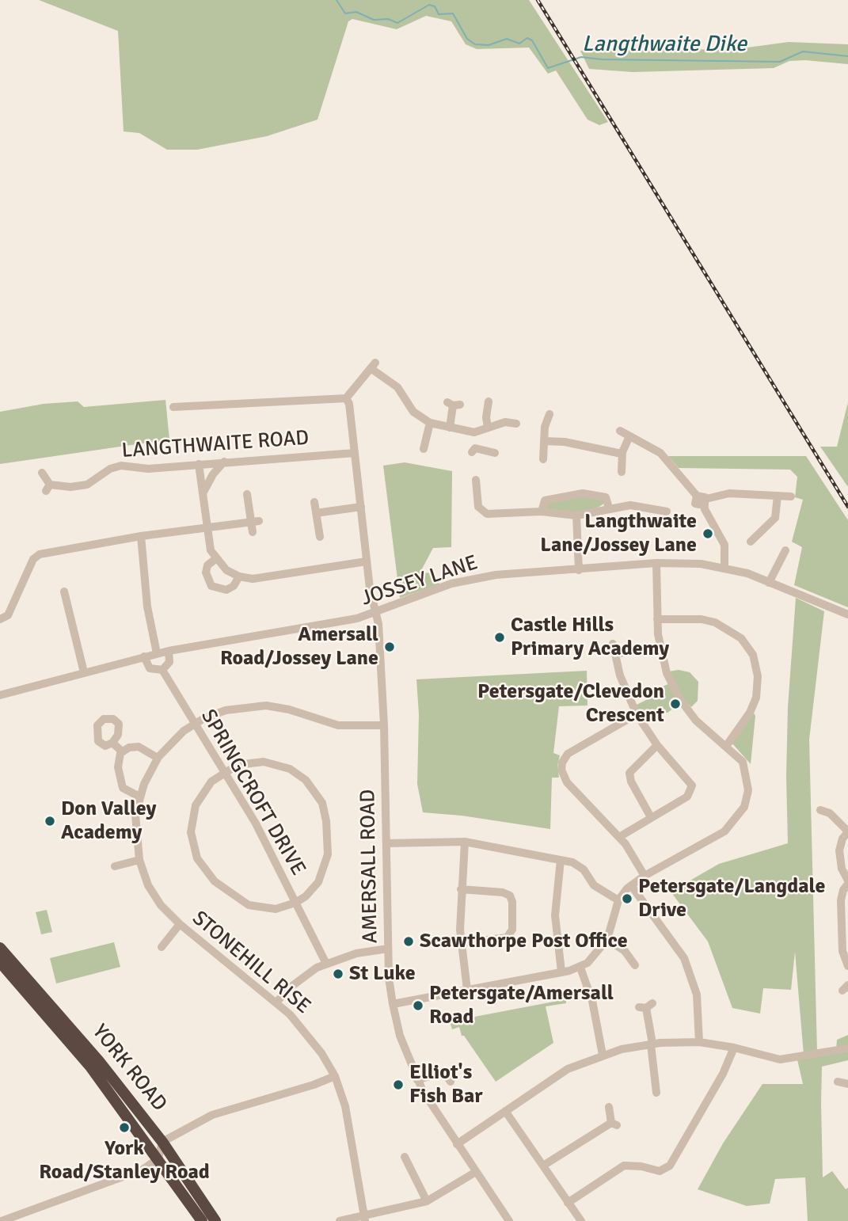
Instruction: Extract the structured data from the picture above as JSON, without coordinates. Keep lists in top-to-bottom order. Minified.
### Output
{"streets":{"highway":["YORK ROAD"],"street":["LANGTHWAITE ROAD","JOSSEY LANE","SPRINGCROFT DRIVE","AMERSALL ROAD","STONEHILL RISE"]},"crossings":[["LANGTHWAITE ROAD","AMERSALL ROAD"],["JOSSEY LANE","SPRINGCROFT DRIVE"],["JOSSEY LANE","AMERSALL ROAD"],["SPRINGCROFT DRIVE","STONEHILL RISE"],["AMERSALL ROAD","STONEHILL RISE"]],"water":["Langthwaite Dike"],"places":["Langthwaite Lane/Jossey Lane","Castle Hills Primary Academy","Amersall Road/Jossey Lane","Petersgate/Clevedon Crescent","Don Valley Academy","Petersgate/Langdale Drive","Scawthorpe Post Office","St Luke","Petersgate/Amersall Road","Elliot's Fish Bar","York Road/Stanley Road"]}
